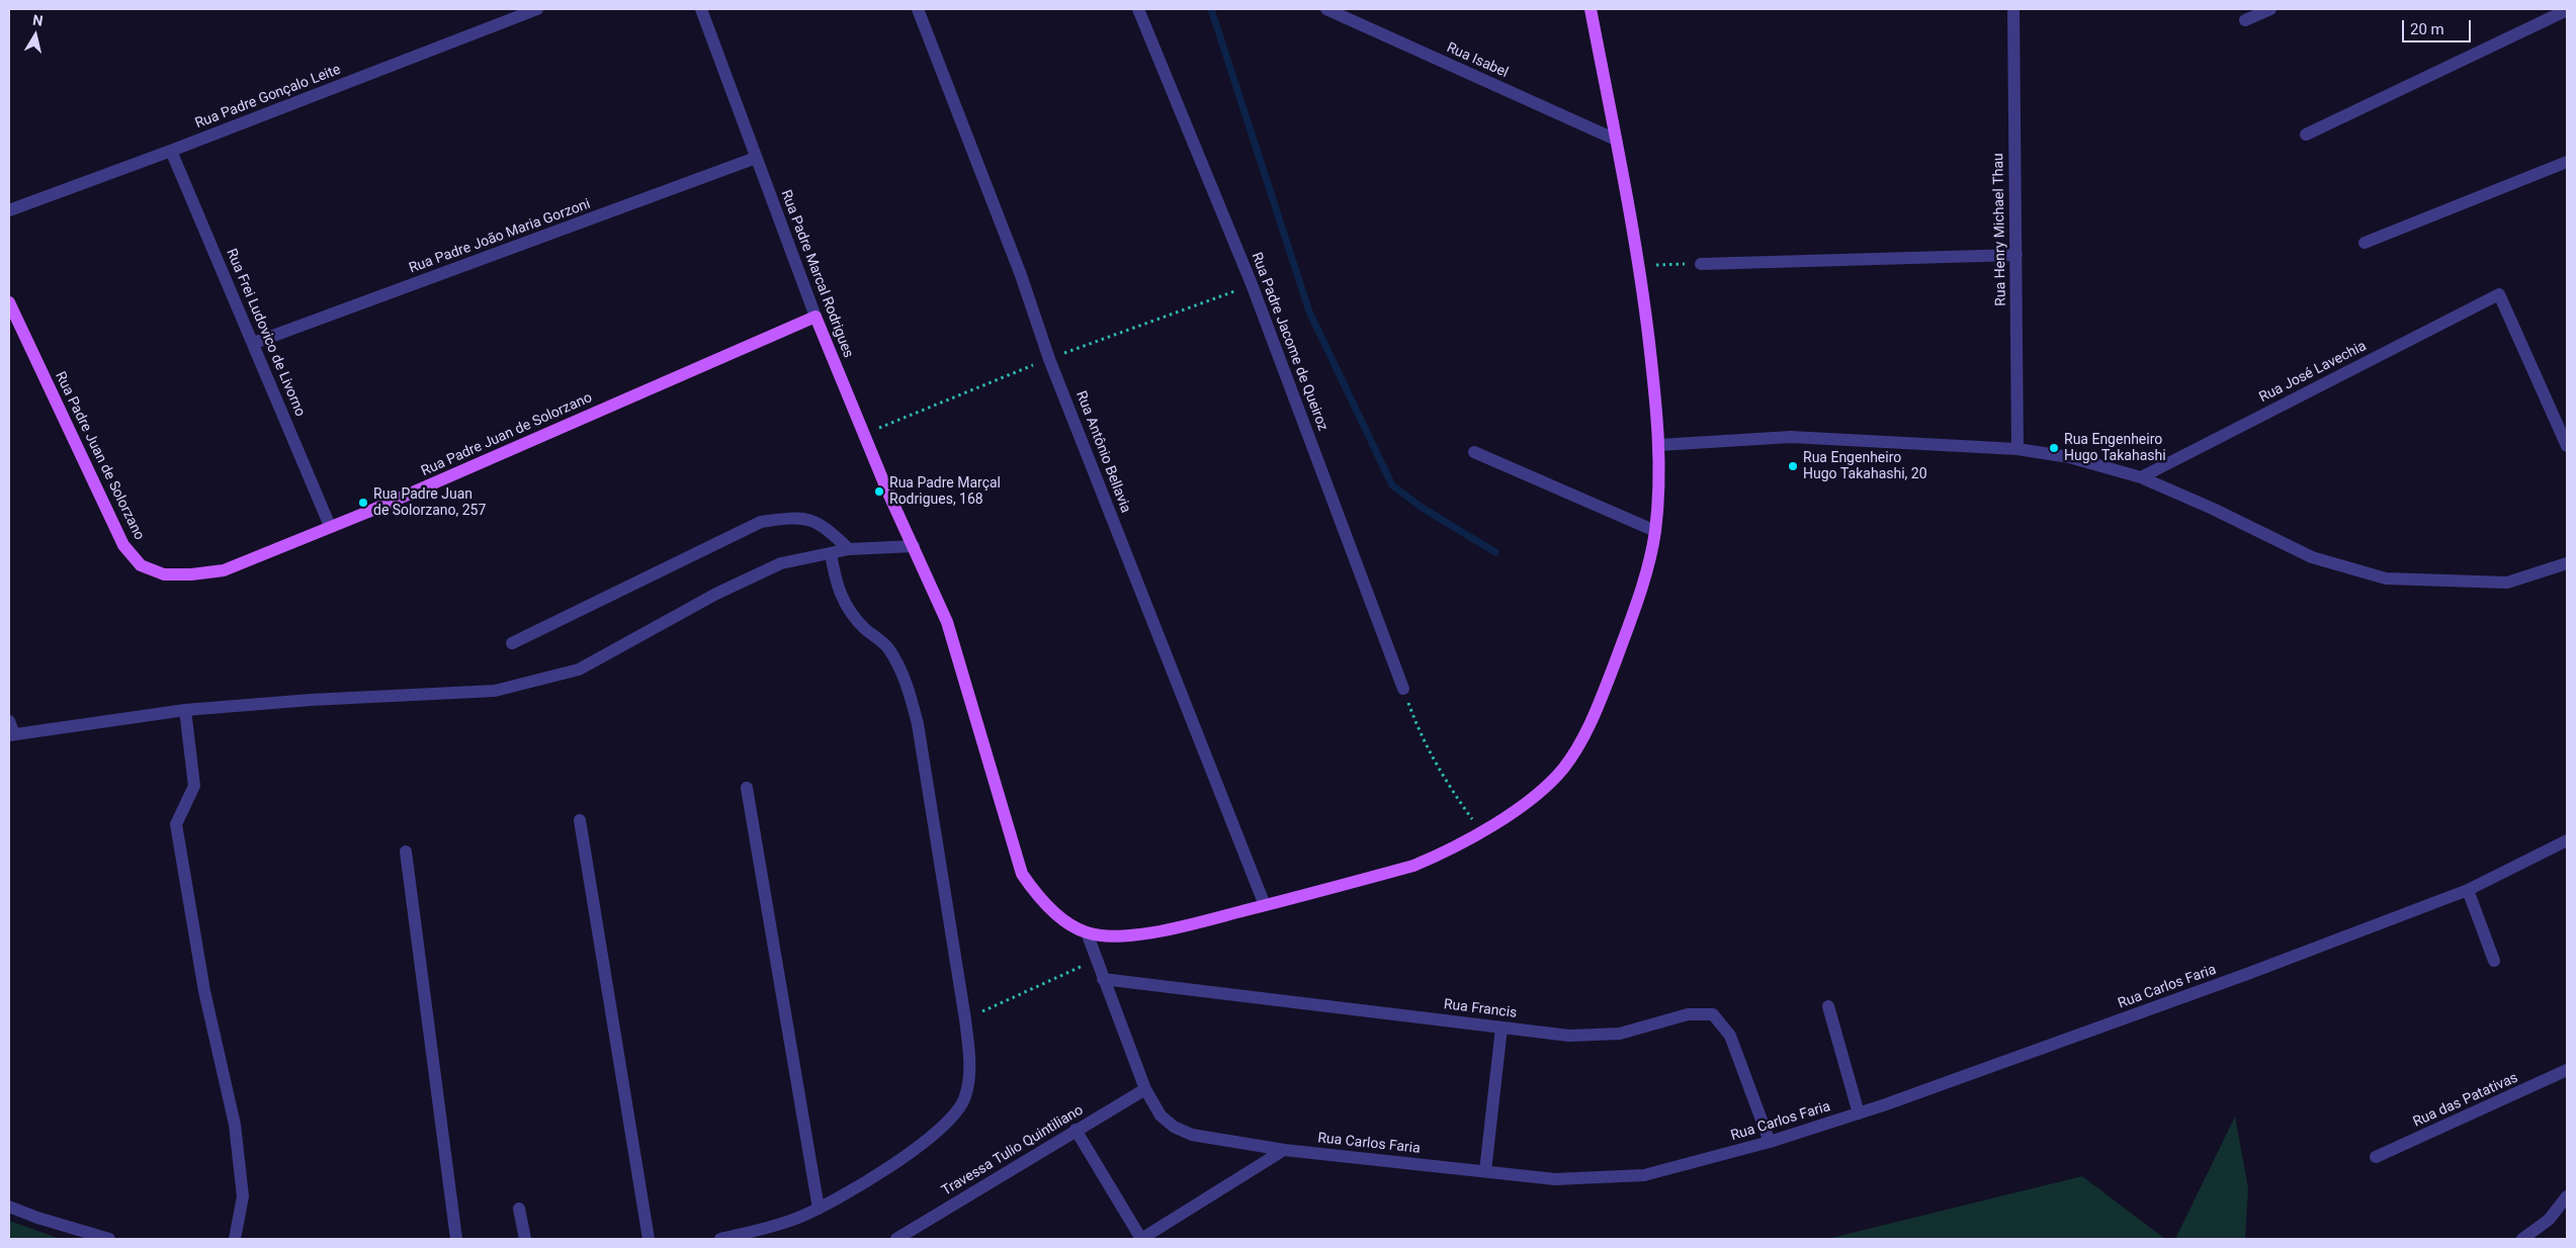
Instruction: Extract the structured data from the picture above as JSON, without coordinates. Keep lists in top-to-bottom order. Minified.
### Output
{"streets":{"main road":["Rua Padre Marcal Rodrigues","Rua Padre Juan de Solorzano"],"street":["Rua Isabel","Rua Padre Gonçalo Leite","Rua Henry Michael Thau","Rua Padre João Maria Gorzoni","Rua Frei Ludovico de Livorno","Rua Padre Jacome de Queiroz","Rua José Lavechia","Rua Antônio Bellavia","Rua Carlos Faria","Rua Francis","Rua das Patativas","Travessa Tulio Quintiliano"]},"crossings":[["Rua Padre Gonçalo Leite","Rua Frei Ludovico de Livorno"],["Rua Padre João Maria Gorzoni","Rua Padre Marcal Rodrigues"],["Rua Padre João Maria Gorzoni","Rua Frei Ludovico de Livorno"],["Rua Padre Marcal Rodrigues","Rua Padre Juan de Solorzano"],["Rua Padre Marcal Rodrigues","Rua Carlos Faria"],["Rua Frei Ludovico de Livorno","Rua Padre Juan de Solorzano"],["Rua Carlos Faria","Rua Francis"],["Rua Carlos Faria","Travessa Tulio Quintiliano"]],"places":["Rua Engenheiro Hugo Takahashi","Rua Engenheiro Hugo Takahashi, 20","Rua Padre Marçal Rodrigues, 168","Rua Padre Juan de Solorzano, 257"],"scale_bar":"20 m","north":"top"}
